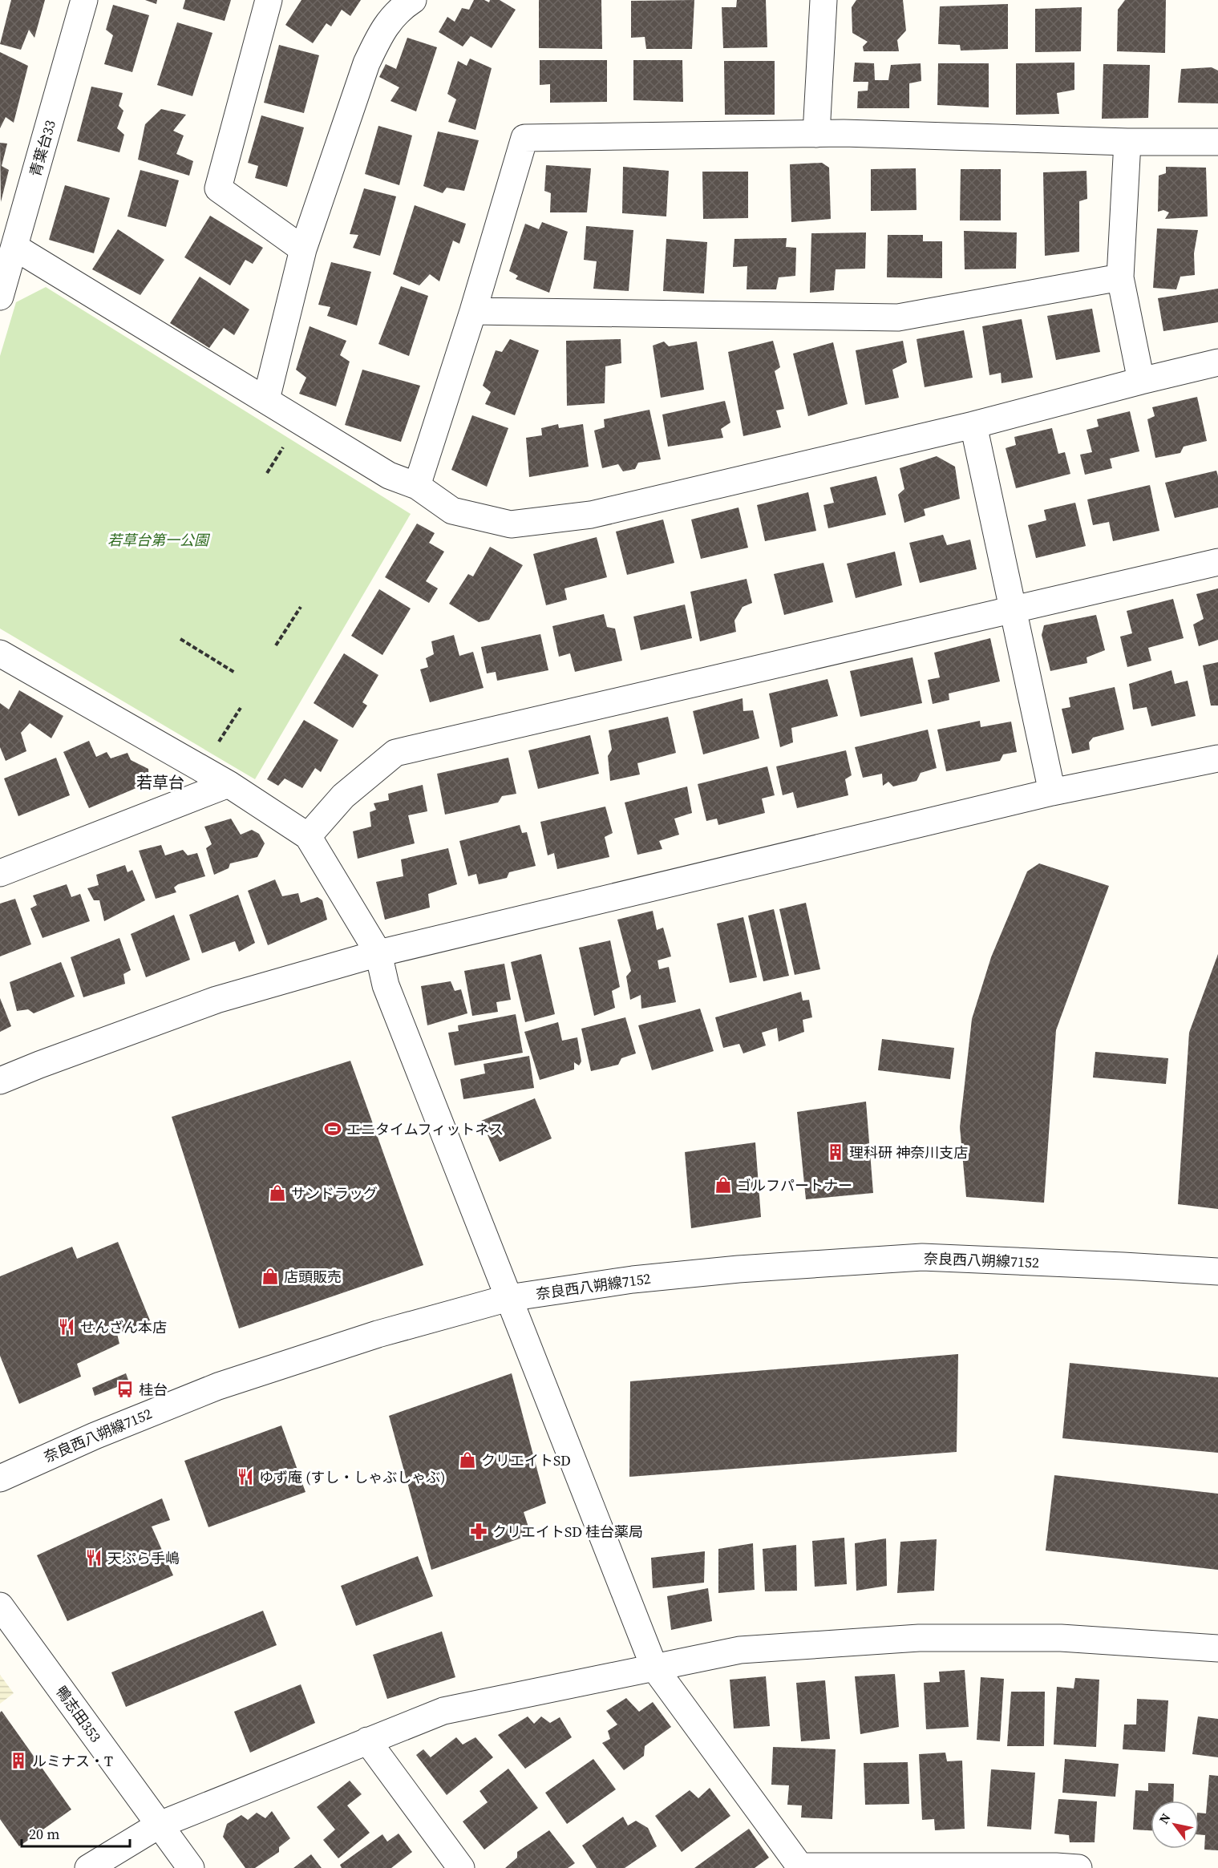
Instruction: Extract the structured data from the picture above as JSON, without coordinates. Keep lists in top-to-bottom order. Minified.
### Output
{"streets":{"street":["青葉台33","奈良西八朔線7152","鴨志田353"]},"districts":["若草台"],"parks":["若草台第一公園"],"places":{"sports":["エニタイムフィットネス"],"building":["理科研 神奈川支店","ルミナス・T"],"shop":["ゴルフパートナー","サンドラッグ","店頭販売","クリエイトSD"],"restaurant":["せんざん本店","ゆず庵 (すし・しゃぶしゃぶ)","天ぷら手嶋"],"bus stop":["桂台"],"pharmacy":["クリエイトSD 桂台薬局"]},"scale_bar":"20 m","north":"top left"}
